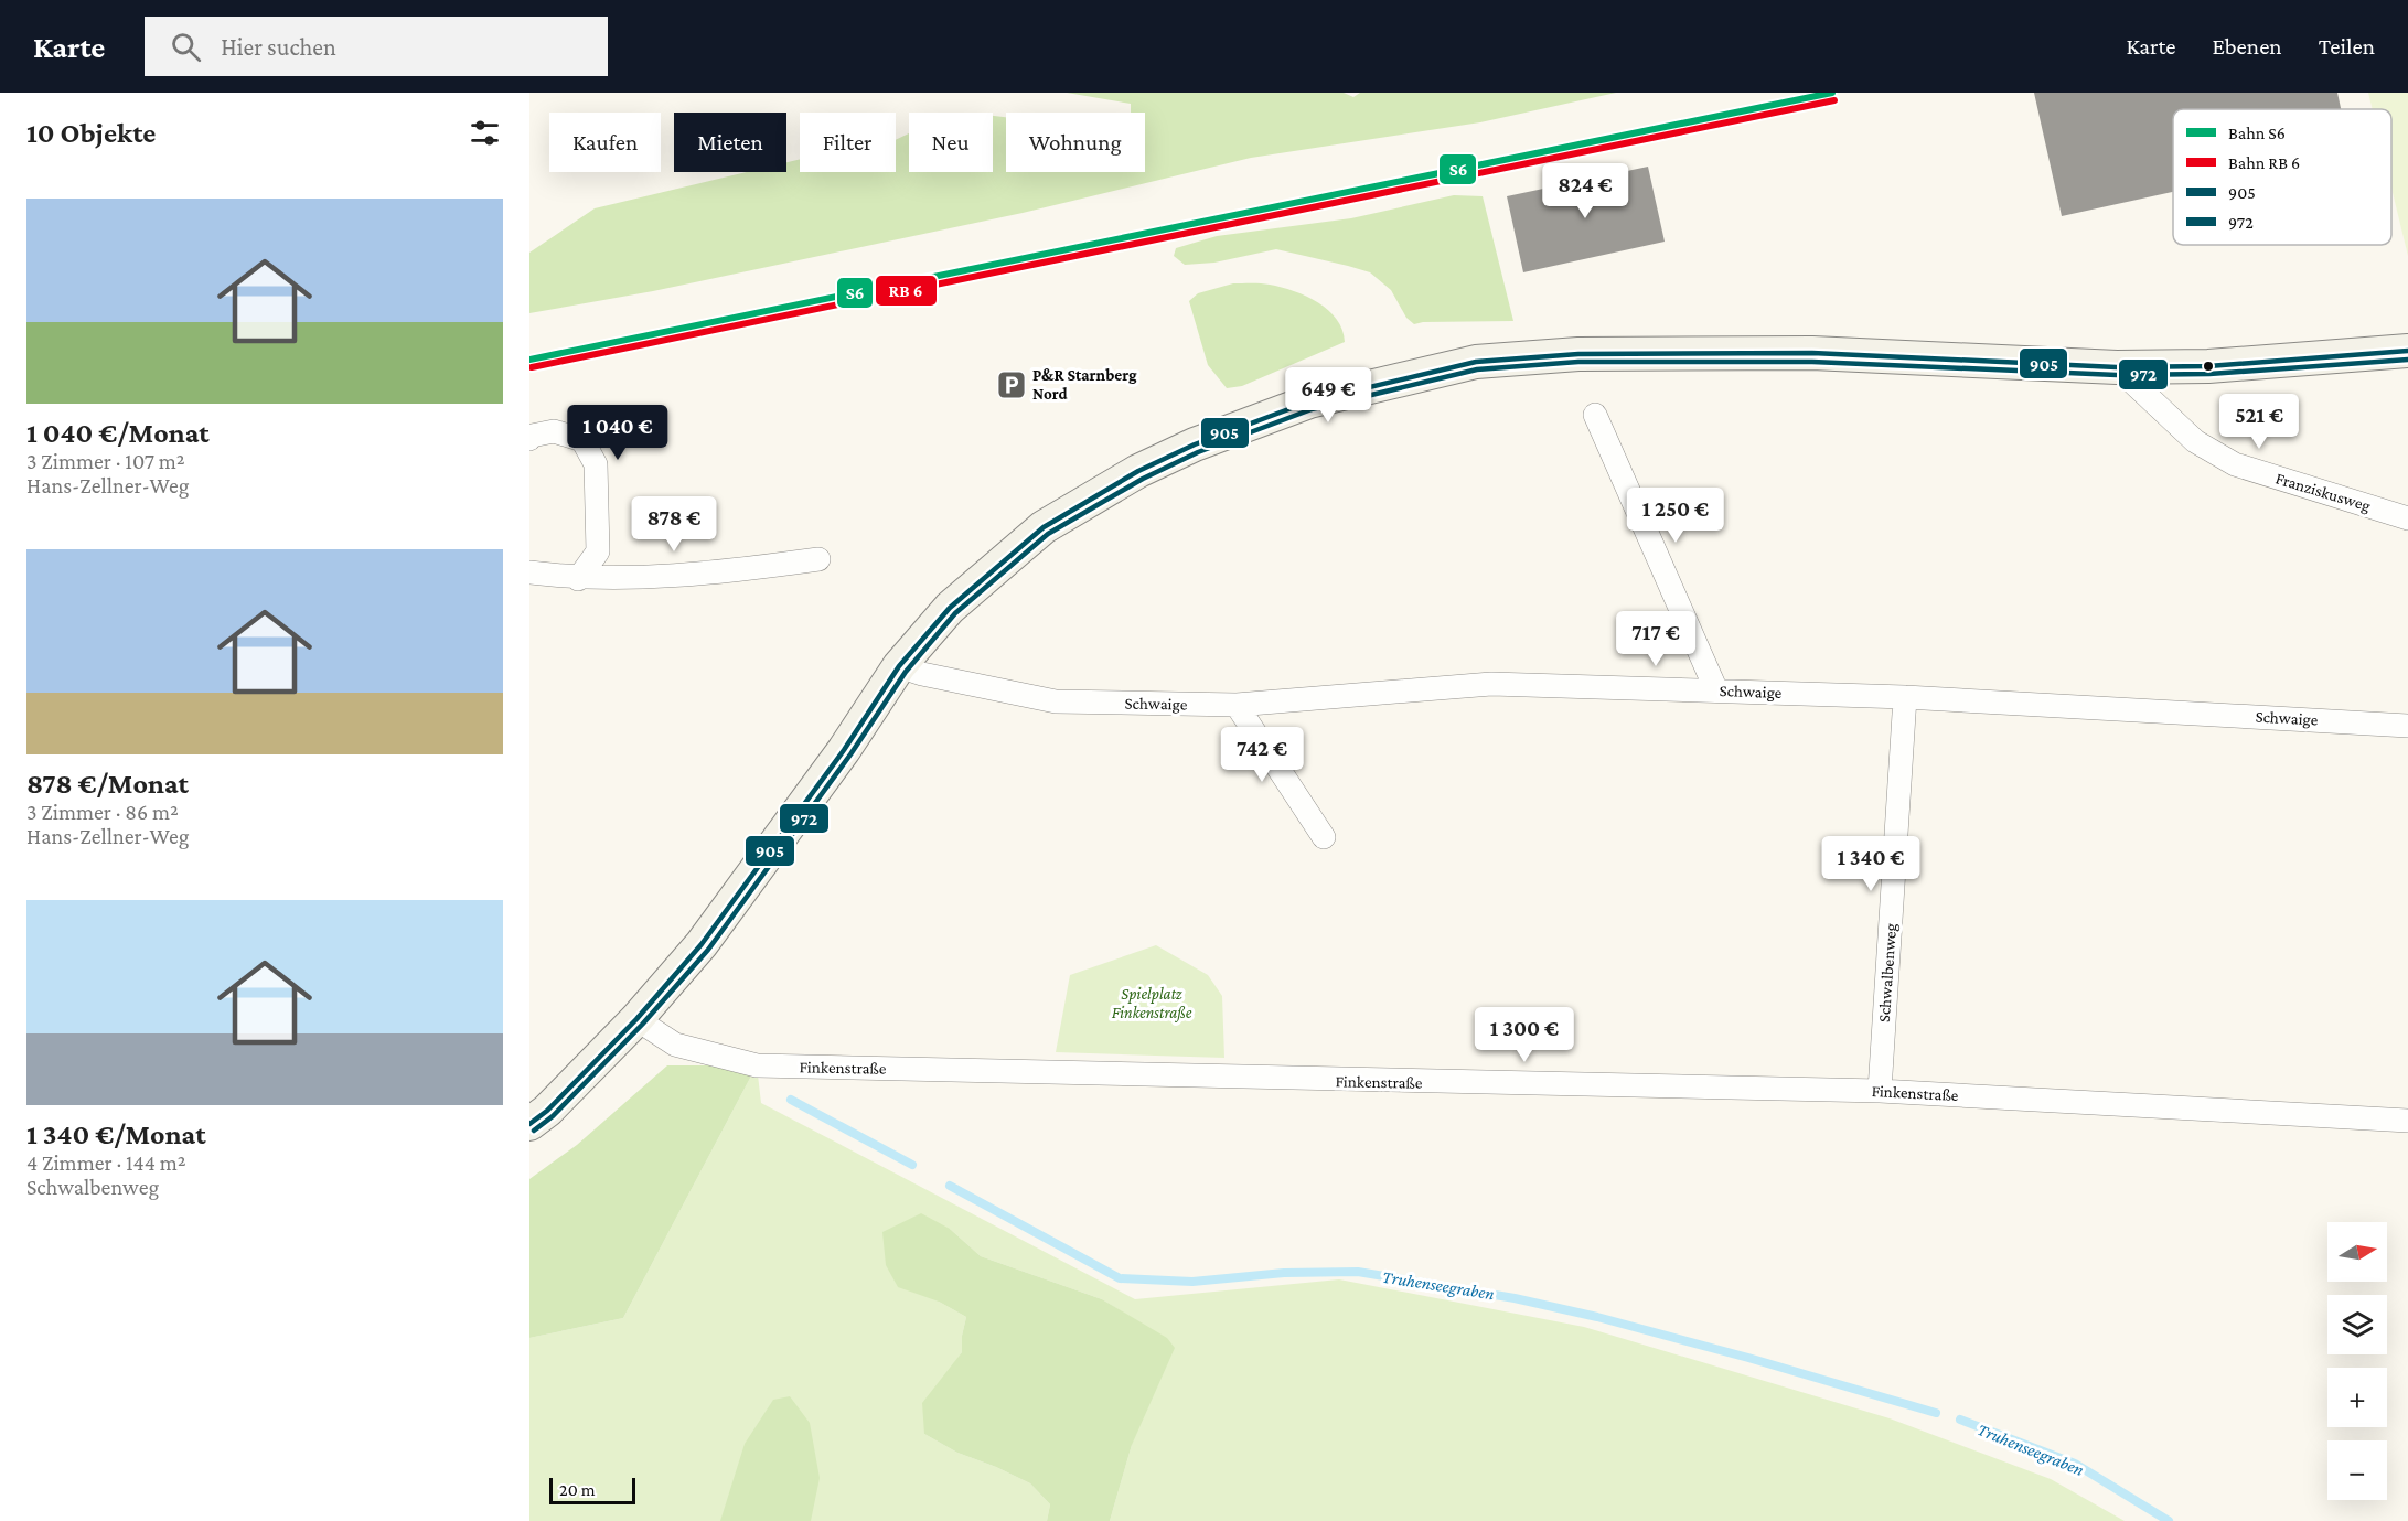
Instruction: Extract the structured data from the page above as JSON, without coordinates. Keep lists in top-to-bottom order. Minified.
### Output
{"streets":{"street":["Franziskusweg","Schwaige","Schwalbenweg","Finkenstraße"]},"crossings":[["Schwaige","Schwalbenweg"],["Schwalbenweg","Finkenstraße"]],"water":["Truhenseegraben"],"parks":["Spielplatz Finkenstraße"],"places":{"parking":["P&R Starnberg Nord"]},"lines":["rail line S6","transit line 905","transit line 972"],"legend":["Bahn S6","Bahn RB 6","905","972"],"scale_bar":"20 m","north":"right","page":{"header":"Karte","search":"Hier suchen","nav":["Karte","Ebenen","Teilen"],"heading":"10 Objekte","chip":["Kaufen","Mieten","Filter","Neu","Wohnung"],"price":["824 €","649 €","521 €","1 040 €","1 250 €","878 €","717 €","742 €","1 340 €","1 300 €"],"list":[{"name":"1 040 €/Monat","note":"3 Zimmer · 107 m² · Hans-Zellner-Weg"},{"name":"878 €/Monat","note":"3 Zimmer · 86 m² · Hans-Zellner-Weg"},{"name":"1 340 €/Monat","note":"4 Zimmer · 144 m² · Schwalbenweg"}],"map_buttons":["+","−"],"scale":"20 m"}}
